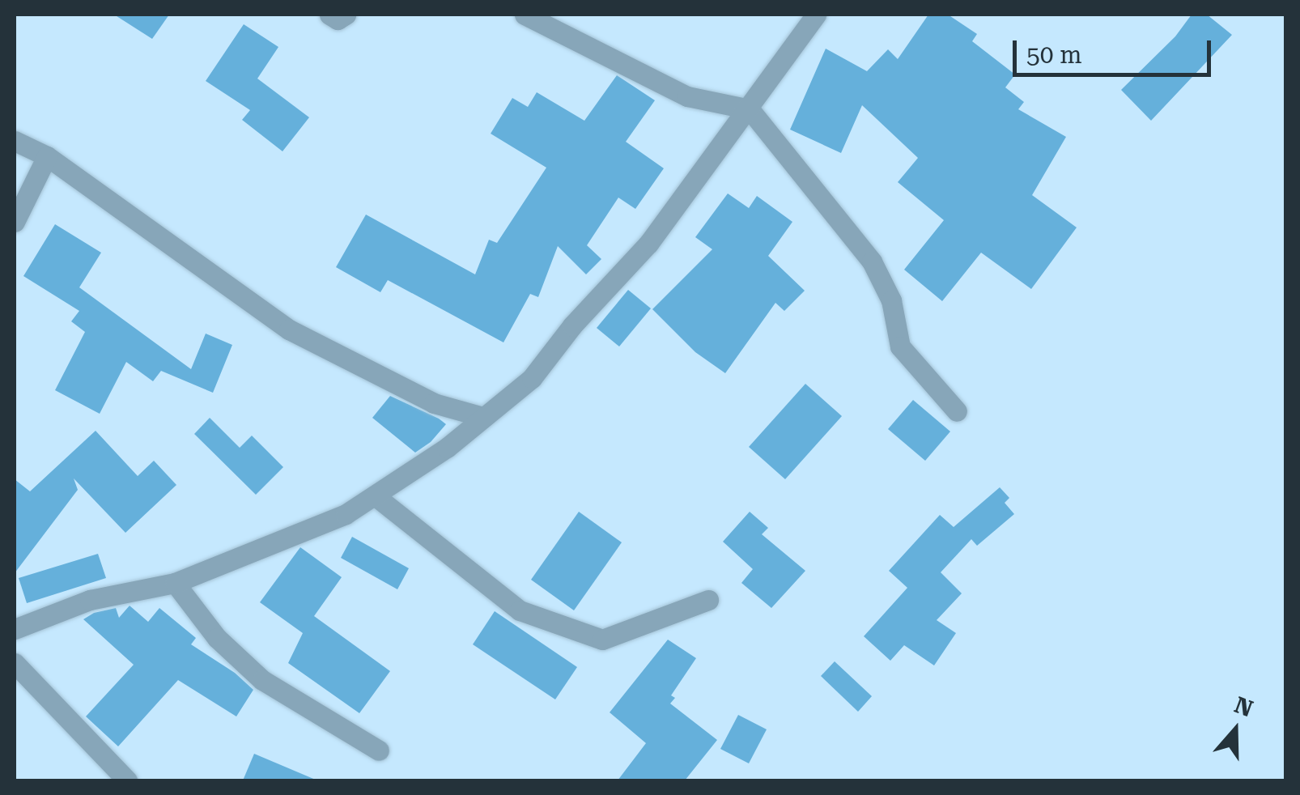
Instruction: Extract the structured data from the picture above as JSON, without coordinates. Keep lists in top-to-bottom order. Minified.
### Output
{"scale_bar":"50 m","north":"top"}
